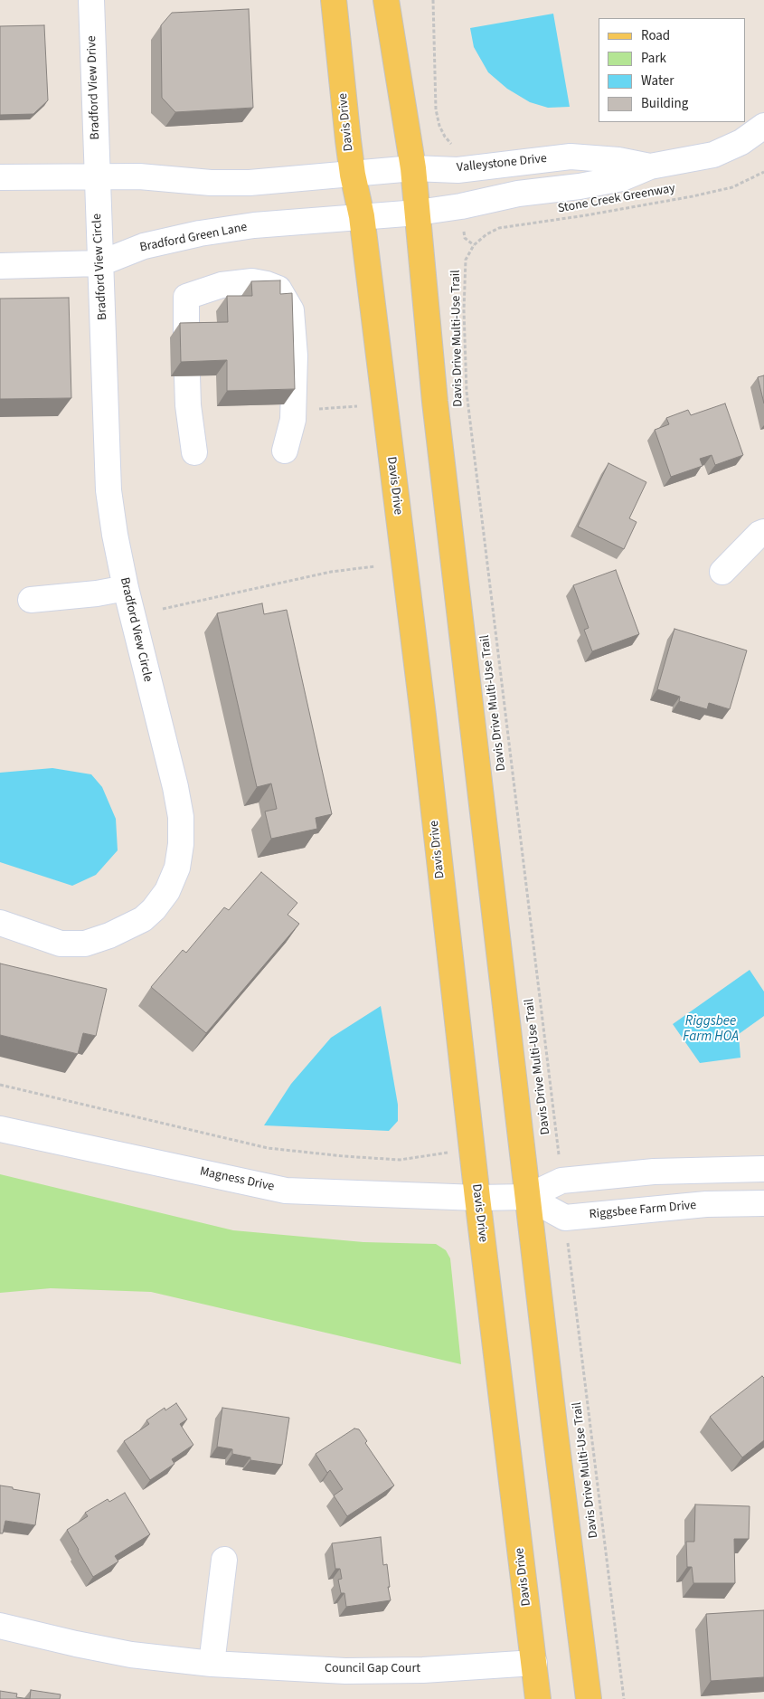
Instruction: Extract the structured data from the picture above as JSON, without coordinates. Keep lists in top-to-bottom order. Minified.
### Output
{"streets":{"main road":["Davis Drive"],"street":["Bradford View Drive","Valleystone Drive","Bradford Green Lane","Bradford View Circle","Magness Drive","Riggsbee Farm Drive","Council Gap Court"],"path":["Stone Creek Greenway","Davis Drive Multi-Use Trail"]},"crossings":[["Bradford View Drive","Bradford View Circle"],["Davis Drive","Valleystone Drive"],["Davis Drive","Bradford Green Lane"],["Davis Drive","Magness Drive"],["Davis Drive","Riggsbee Farm Drive"],["Davis Drive","Council Gap Court"],["Valleystone Drive","Bradford Green Lane"],["Stone Creek Greenway","Davis Drive Multi-Use Trail"],["Bradford Green Lane","Bradford View Circle"],["Magness Drive","Riggsbee Farm Drive"]],"water":["Riggsbee Farm HOA"],"legend":["Road","Park","Water","Building"]}
